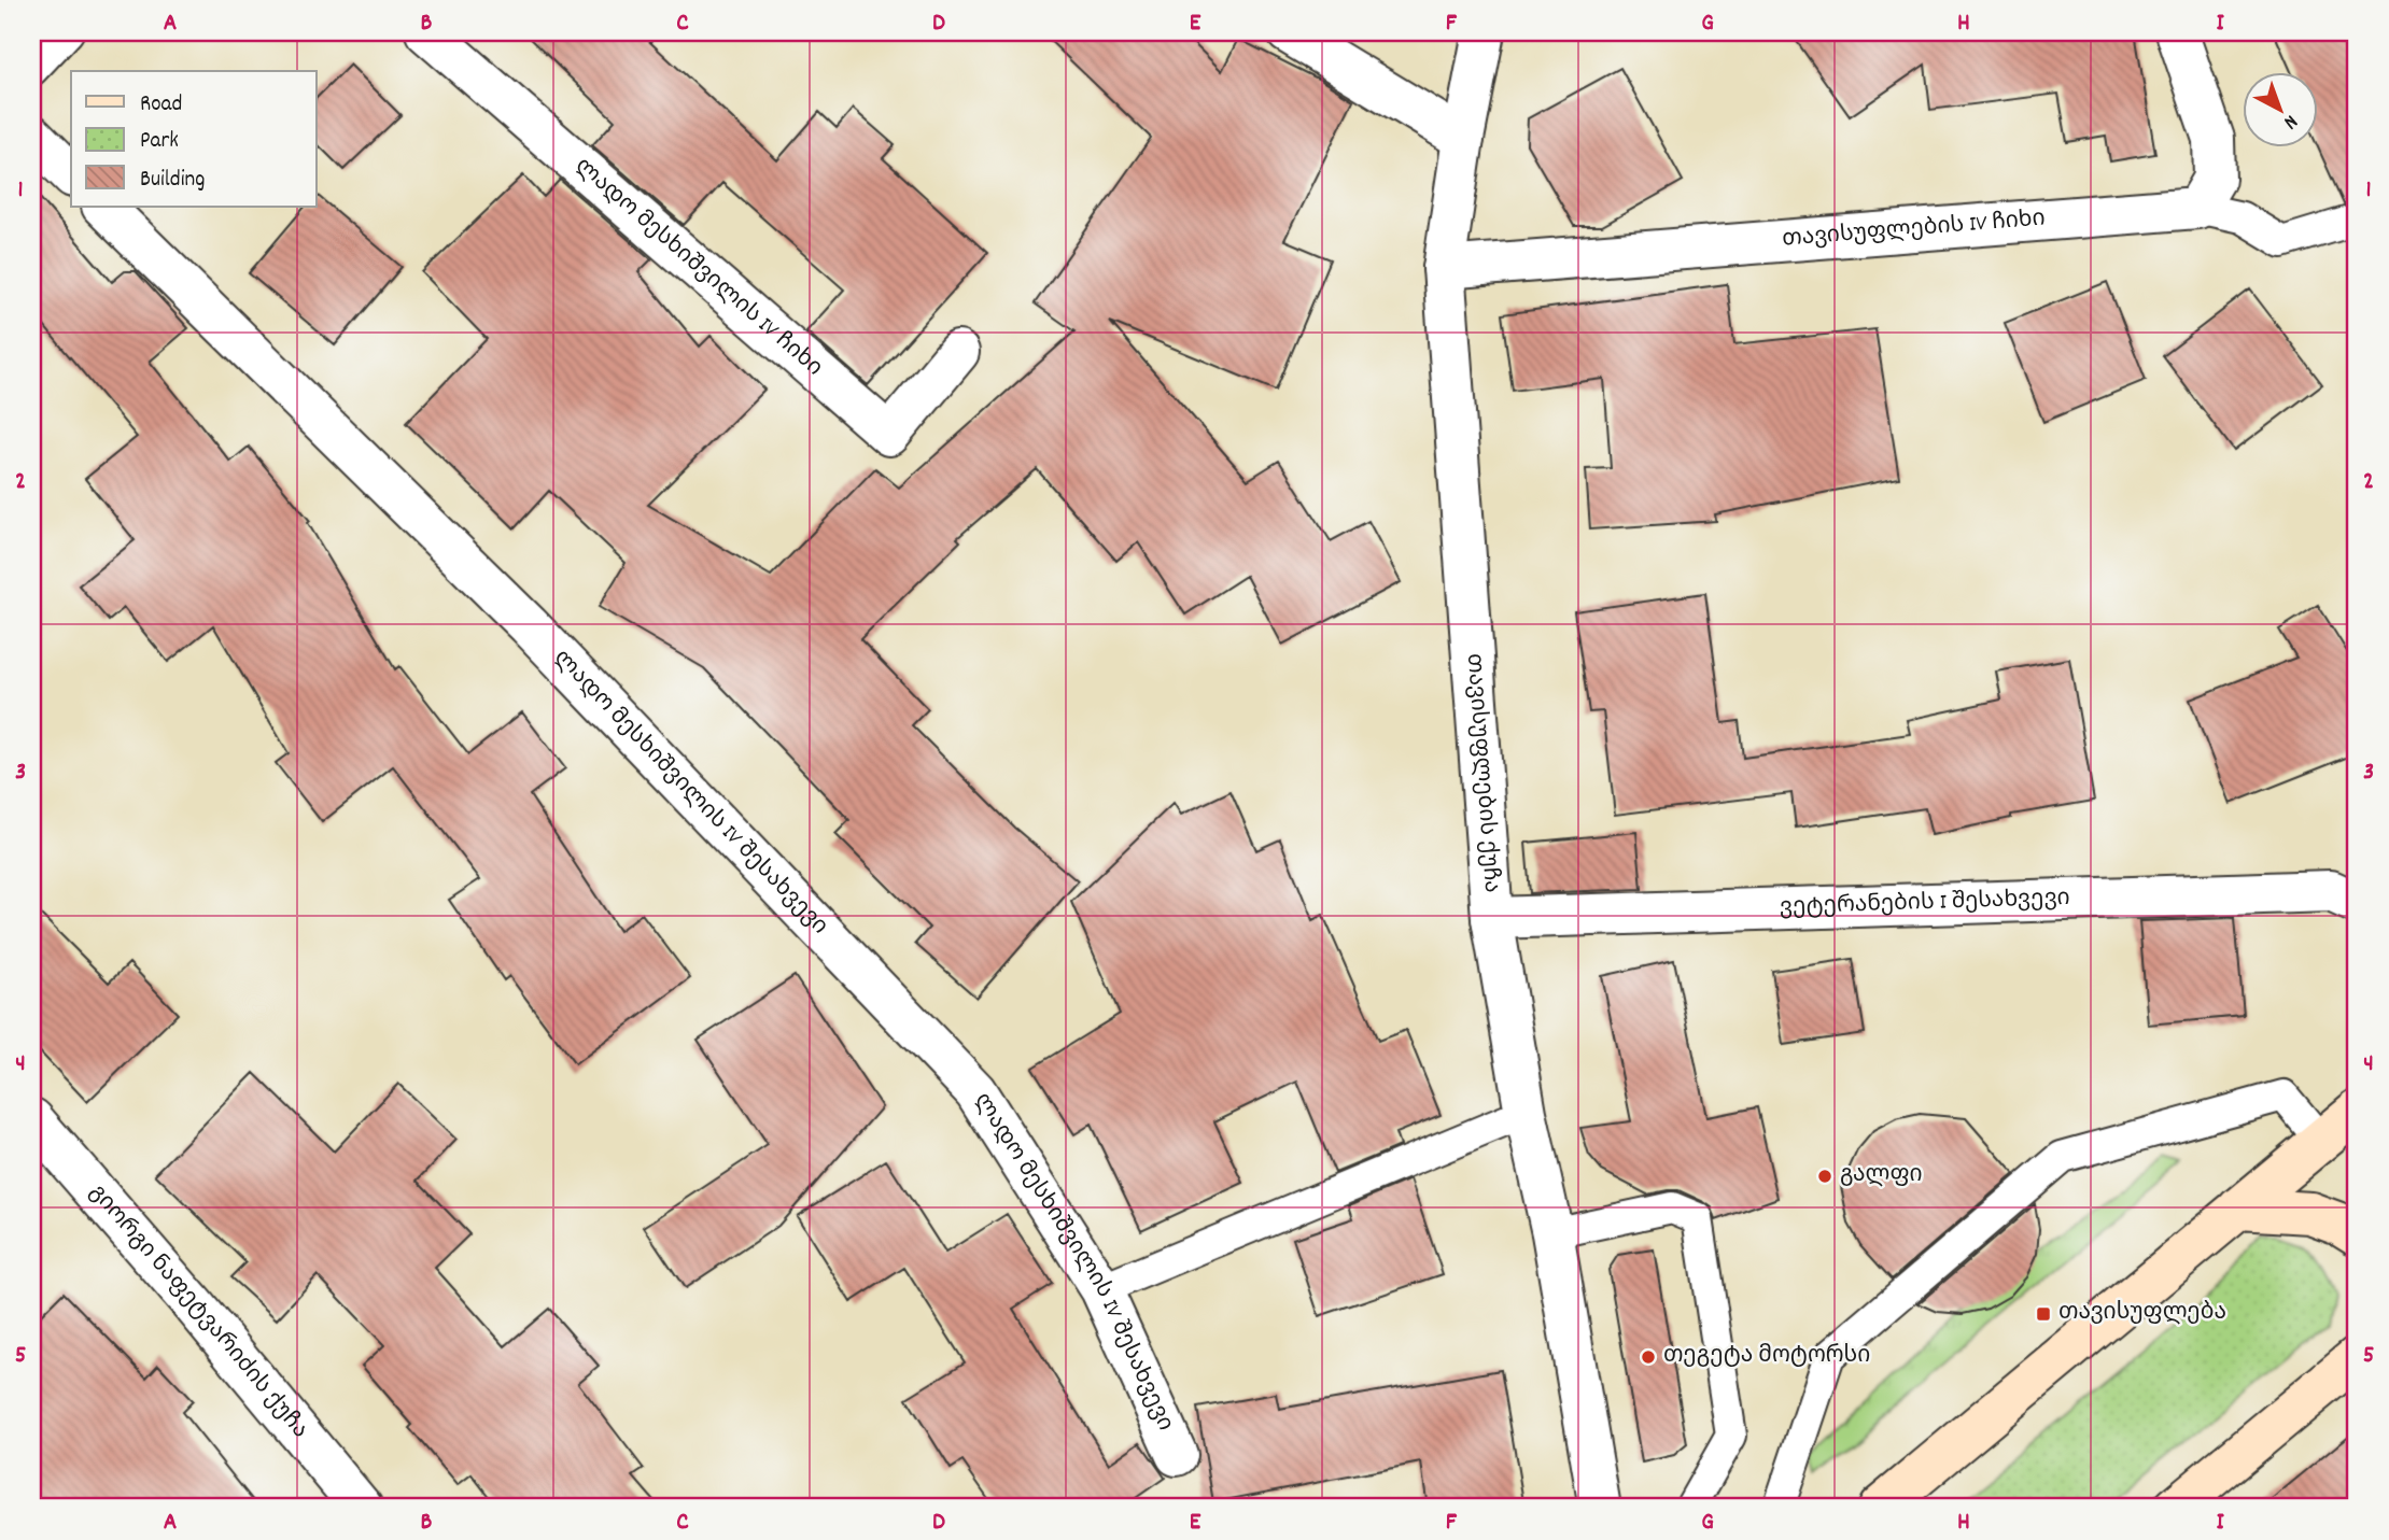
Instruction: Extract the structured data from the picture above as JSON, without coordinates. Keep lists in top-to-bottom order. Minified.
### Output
{"streets":{"street":["თავისუფლების IV ჩიხი","ლადო მესხიშვილის IV ჩიხი","თავისუფლების ქუჩა","ლადო მესხიშვილის IV შესახვევი","ვეტერანების I შესახვევი","გიორგი ნაფეტვარიძის ქუჩა"]},"crossings":[["თავისუფლების IV ჩიხი","თავისუფლების ქუჩა"],["თავისუფლების ქუჩა","ვეტერანების I შესახვევი"]],"places":{"other":["გალფი","თეგეტა მოტორსი"],"transit":["თავისუფლება"]},"legend":["Road","Park","Building"],"north":"bottom right","grid":{"columns":["A","B","C","D","E","F","G","H","I"],"rows":["1","2","3","4","5"]}}
